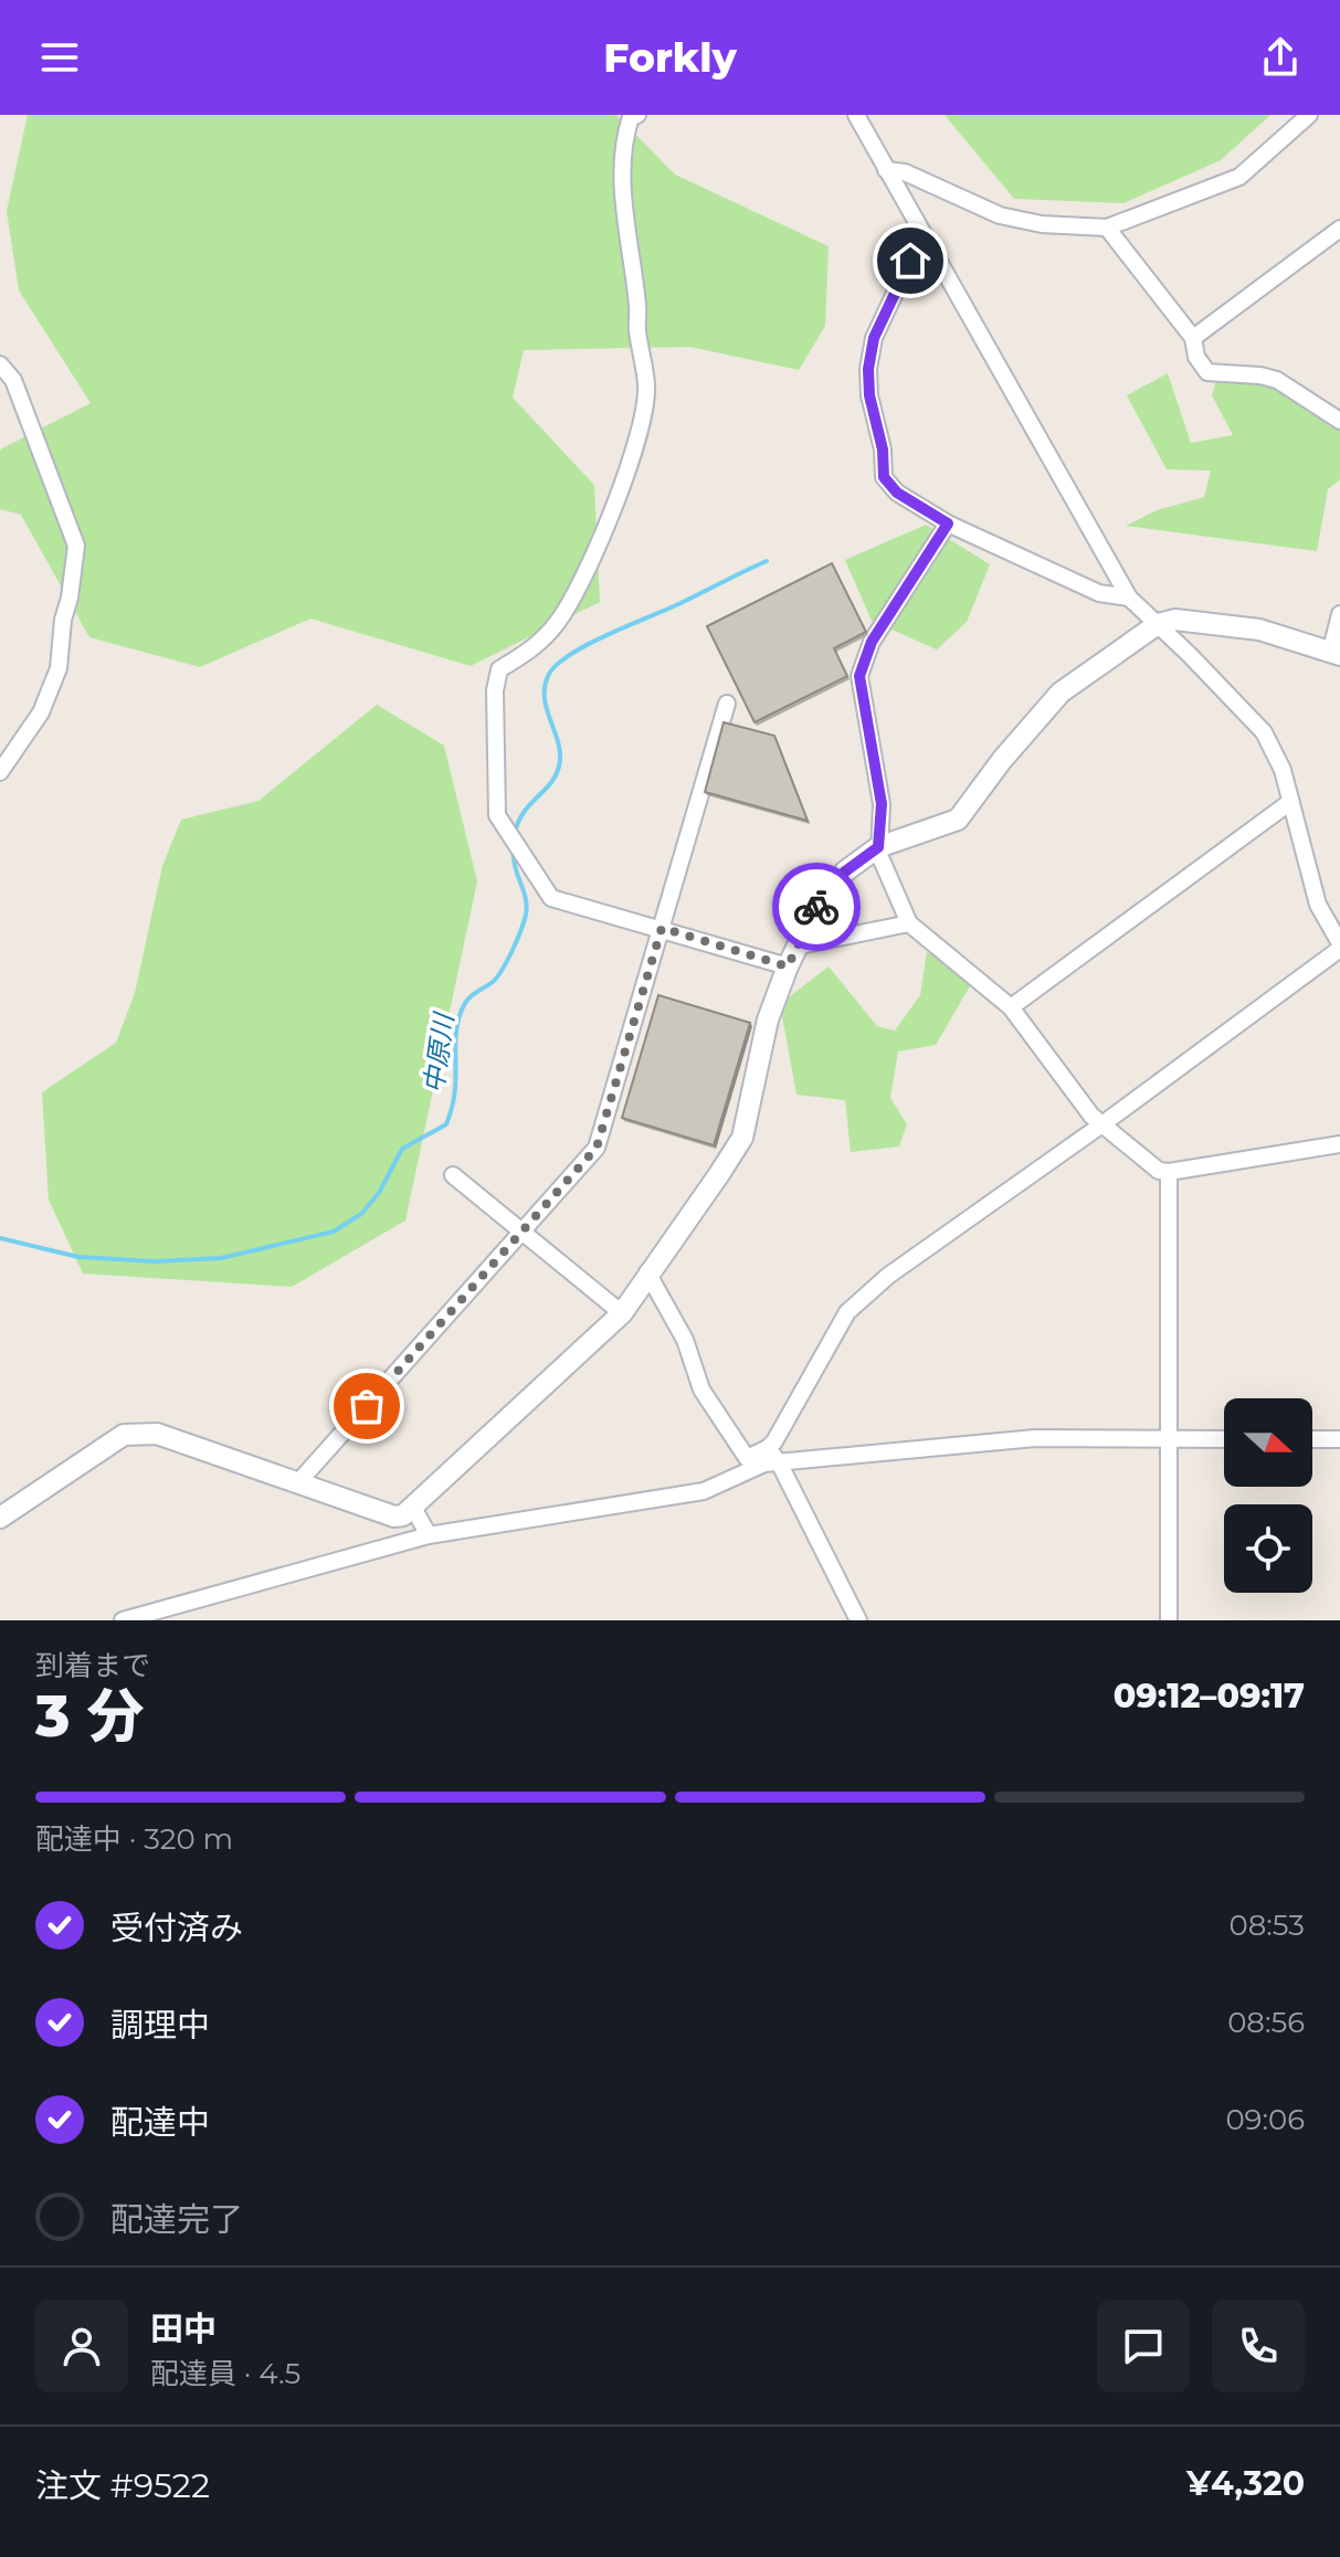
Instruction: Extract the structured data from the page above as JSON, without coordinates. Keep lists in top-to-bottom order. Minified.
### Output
{"water":["中原川"],"north":"right","page":{"header":"Forkly","heading":["3 分","到着まで","09:12–09:17"],"panel":["田中","配達員 · 4.5","注文 #9522","¥4,320"],"bar":"配達中 · 320 m","list":[["受付済み","08:53"],["調理中","08:56"],["配達中","09:06"],"配達完了"]}}
